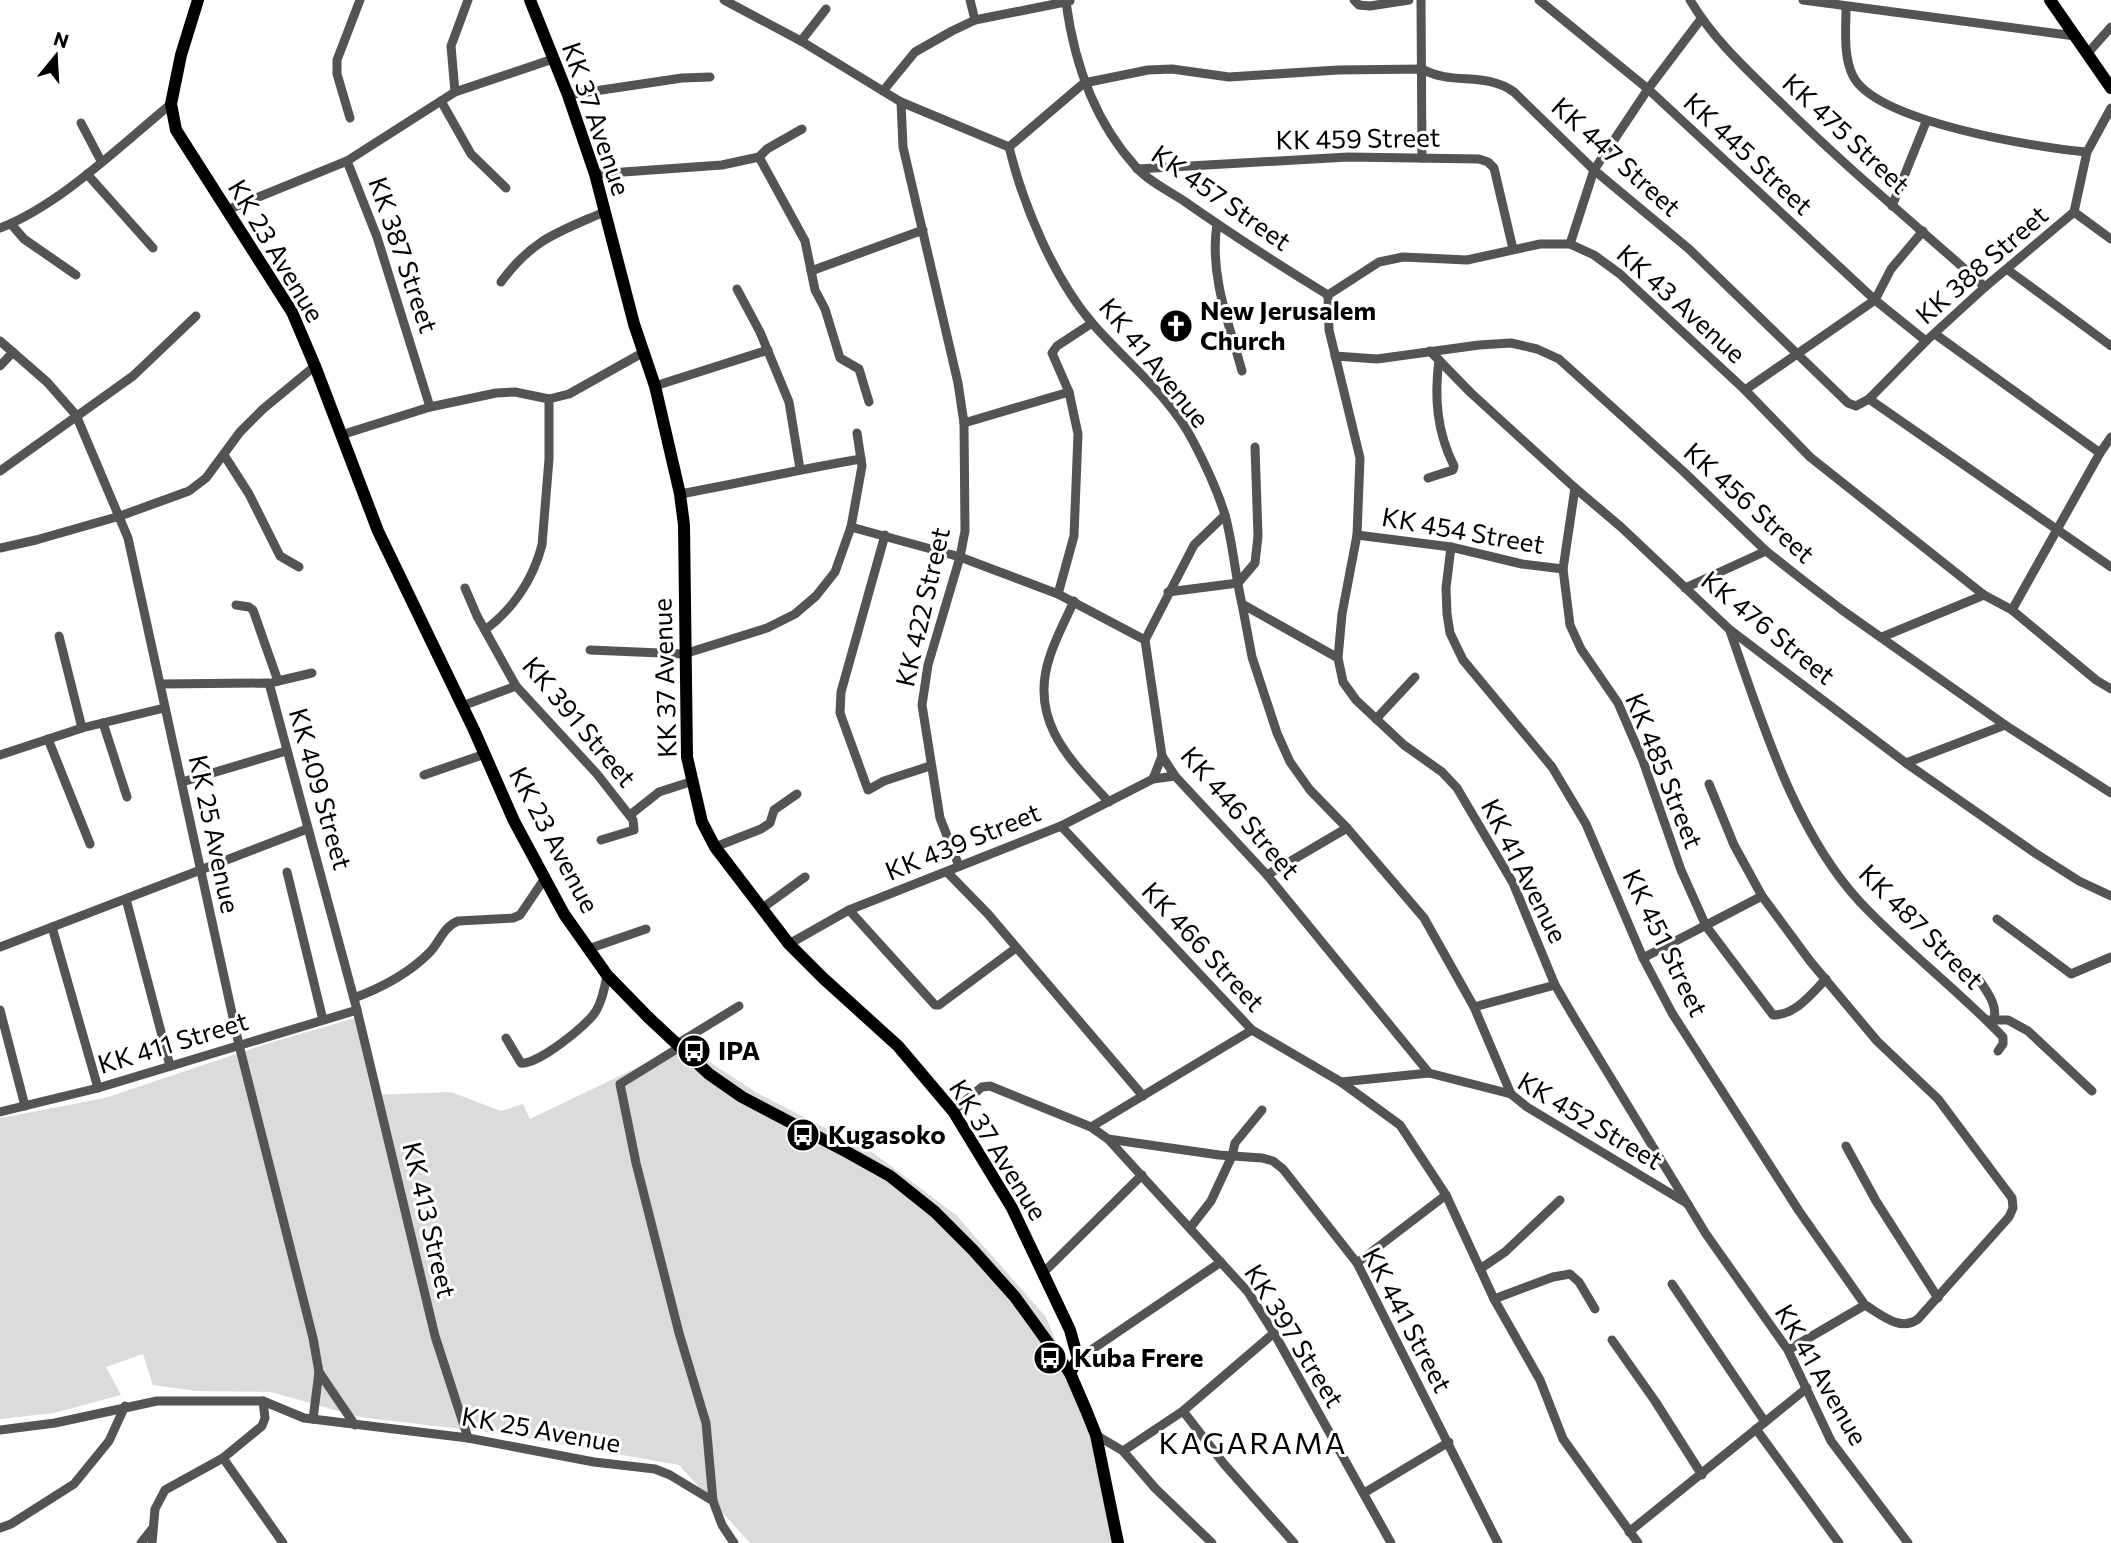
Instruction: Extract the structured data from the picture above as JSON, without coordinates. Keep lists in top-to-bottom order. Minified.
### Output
{"streets":{"main road":["KK 37 Avenue","KK 23 Avenue"],"street":["KK 475 Street","KK 459 Street","KK 445 Street","KK 447 Street","KK 457 Street","KK 387 Street","KK 388 Street","KK 43 Avenue","KK 41 Avenue","KK 456 Street","KK 454 Street","KK 422 Street","KK 476 Street","KK 391 Street","KK 485 Street","KK 409 Street","KK 446 Street","KK 25 Avenue","KK 439 Street","KK 487 Street","KK 451 Street","KK 466 Street","KK 411 Street","KK 452 Street","KK 413 Street","KK 441 Street","KK 397 Street"]},"crossings":[["KK 37 Avenue","KK 391 Street"],["KK 37 Avenue","KK 439 Street"],["KK 37 Avenue","KK 441 Street"],["KK 475 Street","KK 388 Street"],["KK 459 Street","KK 457 Street"],["KK 459 Street","KK 43 Avenue"],["KK 445 Street","KK 388 Street"],["KK 447 Street","KK 457 Street"],["KK 447 Street","KK 388 Street"],["KK 447 Street","KK 41 Avenue"],["KK 457 Street","KK 43 Avenue"],["KK 23 Avenue","KK 387 Street"],["KK 41 Avenue","KK 452 Street"],["KK 456 Street","KK 476 Street"],["KK 454 Street","KK 485 Street"],["KK 454 Street","KK 451 Street"],["KK 422 Street","KK 439 Street"],["KK 476 Street","KK 485 Street"],["KK 476 Street","KK 487 Street"],["KK 409 Street","KK 25 Avenue"],["KK 409 Street","KK 411 Street"],["KK 409 Street","KK 413 Street"],["KK 446 Street","KK 439 Street"],["KK 446 Street","KK 452 Street"],["KK 25 Avenue","KK 411 Street"],["KK 25 Avenue","KK 413 Street"],["KK 439 Street","KK 466 Street"],["KK 466 Street","KK 452 Street"],["KK 411 Street","KK 413 Street"],["KK 441 Street","KK 397 Street"]],"districts":["KAGARAMA"],"places":{"church":["New Jerusalem Church"],"bus stop":["IPA","Kugasoko","Kuba Frere"]},"north":"top"}
